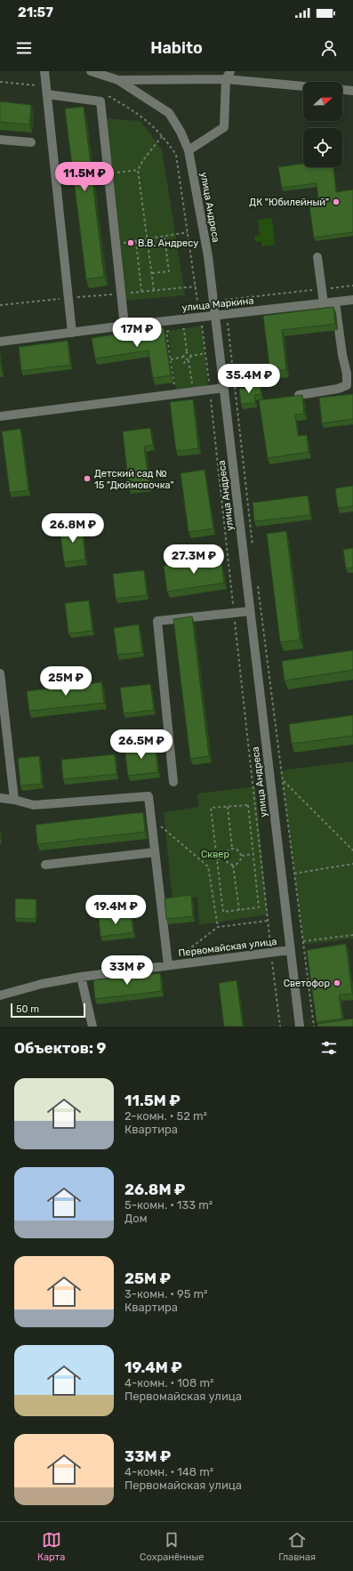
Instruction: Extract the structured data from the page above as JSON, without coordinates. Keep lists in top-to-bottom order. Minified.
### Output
{"streets":{"street":["улица Андреса","улица Маркина","Первомайская улица"]},"crossings":[["улица Андреса","улица Маркина"],["улица Андреса","Первомайская улица"]],"parks":["Сквер"],"places":["ДК \"Юбилейный\"","В.В. Андресу","Детский сад № 15 \"Дюймовочка\"","Светофор"],"scale_bar":"50 m","north":"right","page":{"status":"21:57","header":"Habito","price":["11.5M ₽","17M ₽","35.4M ₽","26.8M ₽","27.3M ₽","25M ₽","26.5M ₽","19.4M ₽","33M ₽"],"scale":"50 m","heading":"Объектов: 9","list":[{"name":"11.5M ₽","note":"2-комн. · 52 m² · Квартира"},{"name":"26.8M ₽","note":"5-комн. · 133 m² · Дом"},{"name":"25M ₽","note":"3-комн. · 95 m² · Квартира"},{"name":"19.4M ₽","note":"4-комн. · 108 m² · Первомайская улица"},{"name":"33M ₽","note":"4-комн. · 148 m² · Первомайская улица"}],"tabs":["Карта","Сохранённые","Главная"]}}
